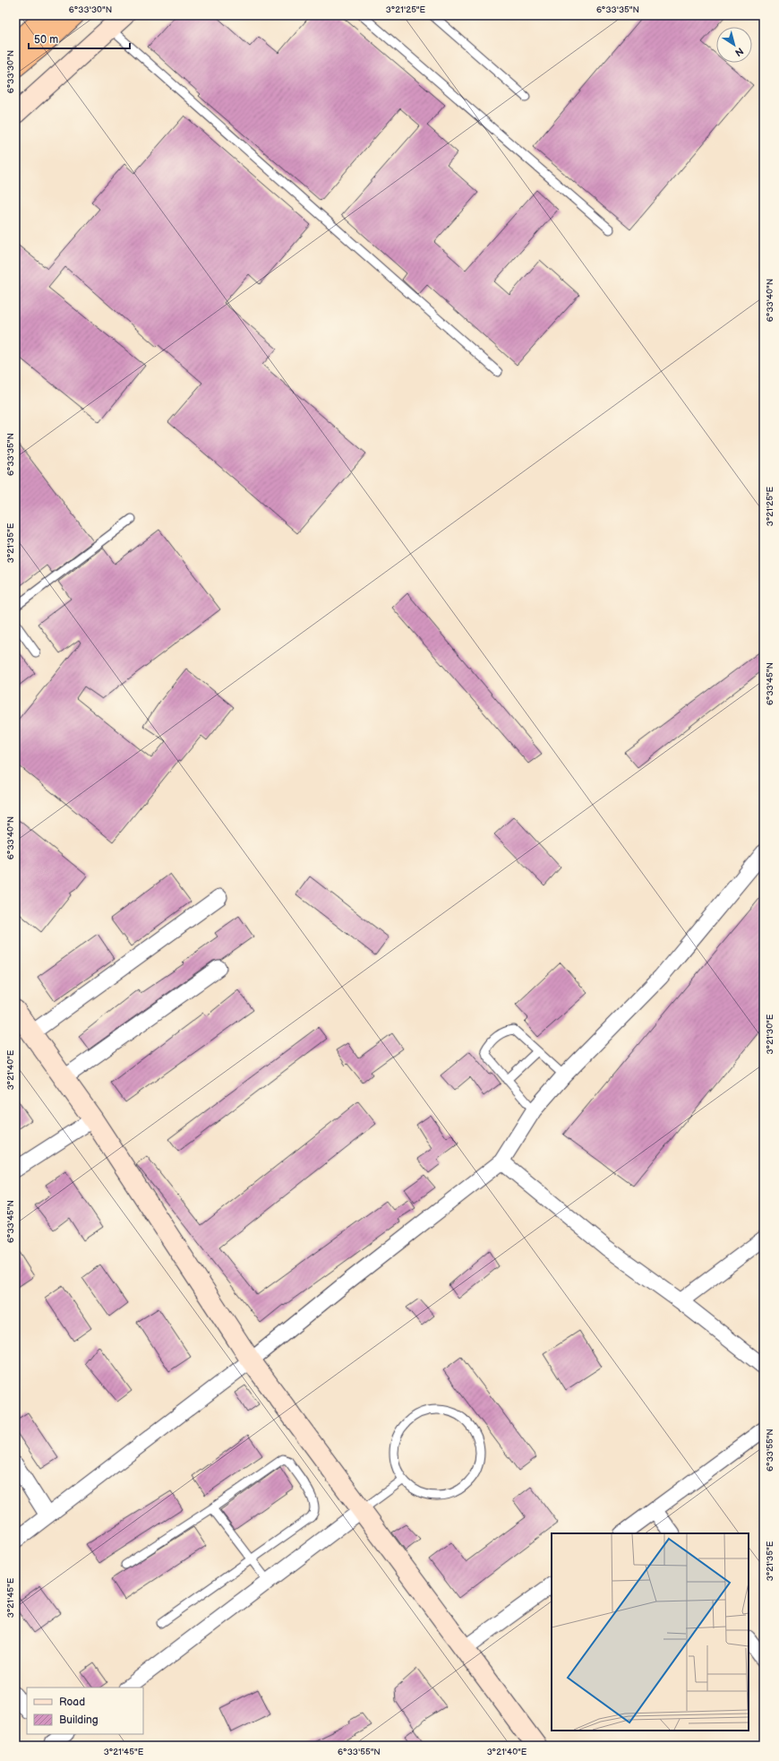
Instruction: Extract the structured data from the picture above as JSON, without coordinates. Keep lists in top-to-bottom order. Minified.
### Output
{"legend":["Road","Building"],"scale_bar":"50 m","north":"bottom right","coordinates":["6°33'30\"N","3°21'25\"E","6°33'35\"N","6°33'40\"N","3°21'35\"E","6°33'45\"N","3°21'30\"E","3°21'40\"E","6°33'55\"N","3°21'45\"E"]}
